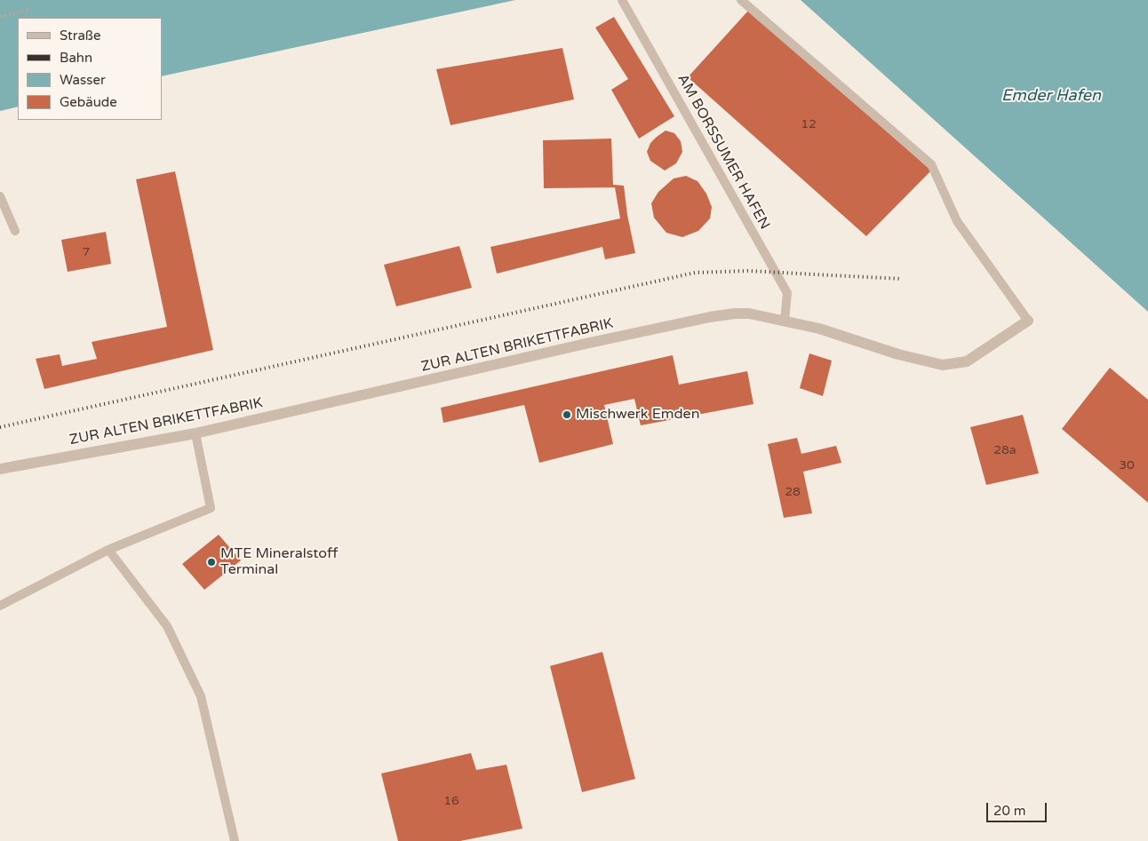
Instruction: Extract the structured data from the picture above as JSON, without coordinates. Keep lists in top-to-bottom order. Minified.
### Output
{"streets":{"street":["ZUR ALTEN BRIKETTFABRIK"],"lane":["AM BORSSUMER HAFEN"]},"crossings":[["AM BORSSUMER HAFEN","ZUR ALTEN BRIKETTFABRIK"]],"water":["Emder Hafen"],"places":["Mischwerk Emden","MTE Mineralstoff Terminal"],"house_numbers":["12","7","28a","30","28","16"],"legend":["Straße","Bahn","Wasser","Gebäude"],"scale_bar":"20 m"}
